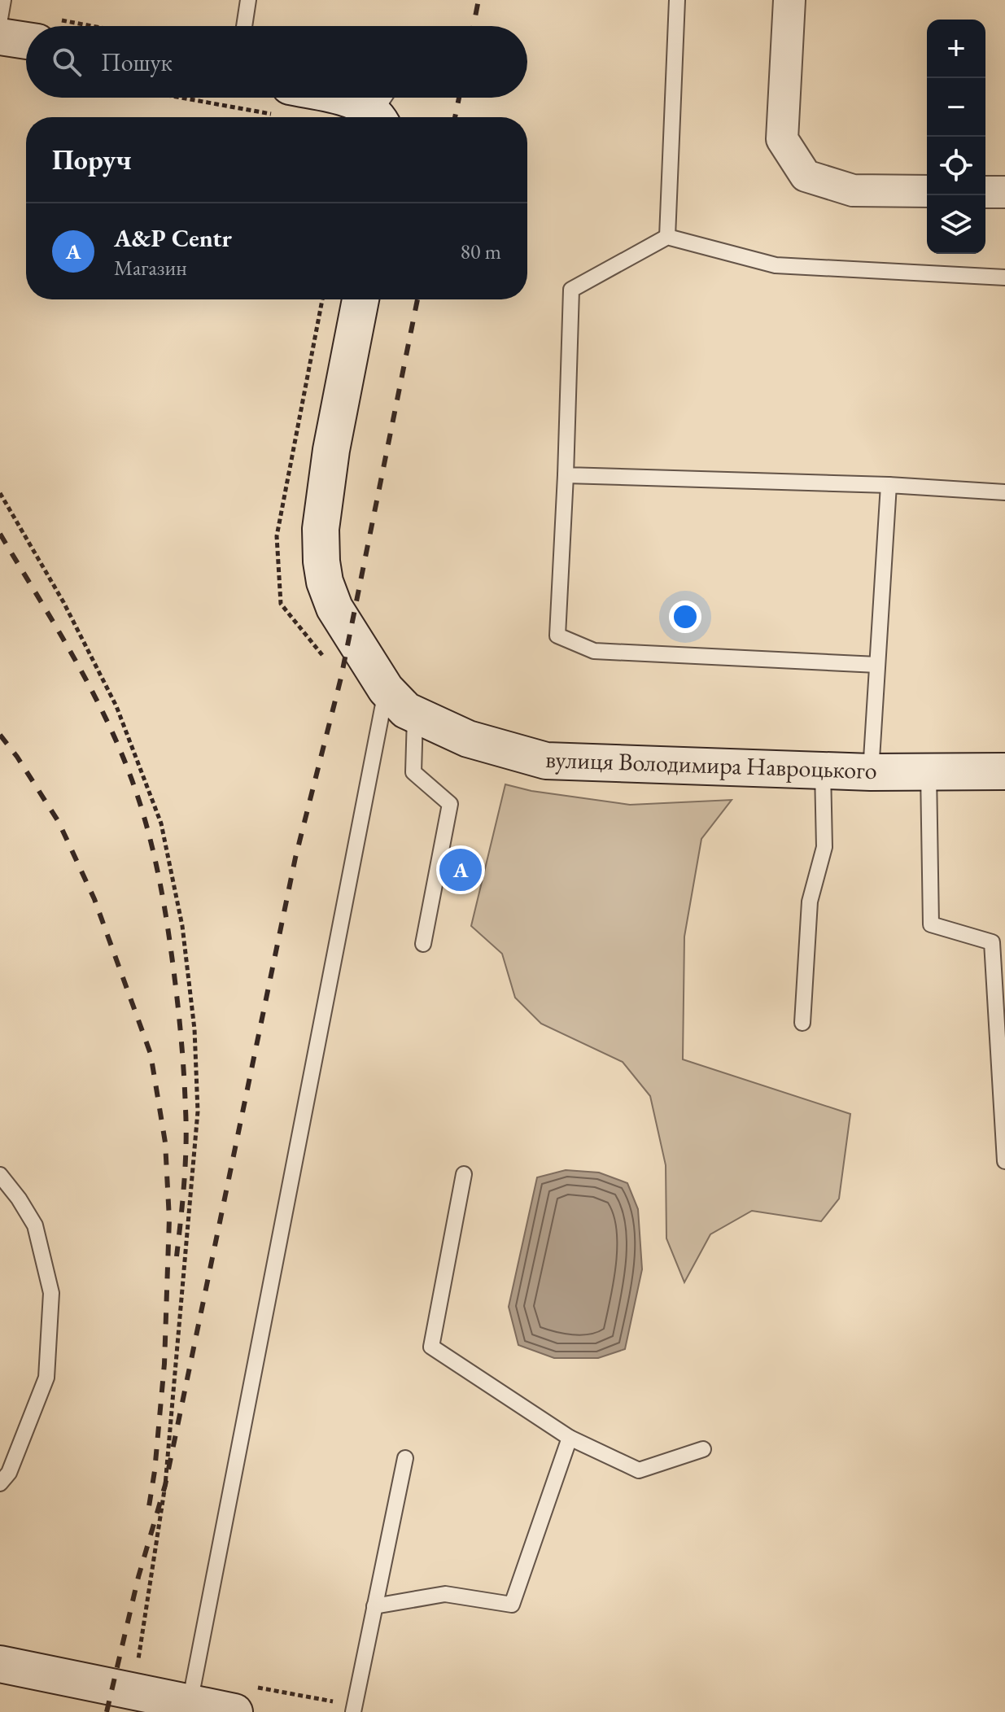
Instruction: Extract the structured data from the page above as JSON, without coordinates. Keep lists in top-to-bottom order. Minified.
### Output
{"streets":{"street":["вулиця Володимира Навроцького"]},"page":{"map_buttons":["+","−"],"search":"Пошук","heading":"Поруч","list":[{"mark":"A","name":"A&P Centr","note":"Магазин","value":"80 m"}],"pins":"A"}}
